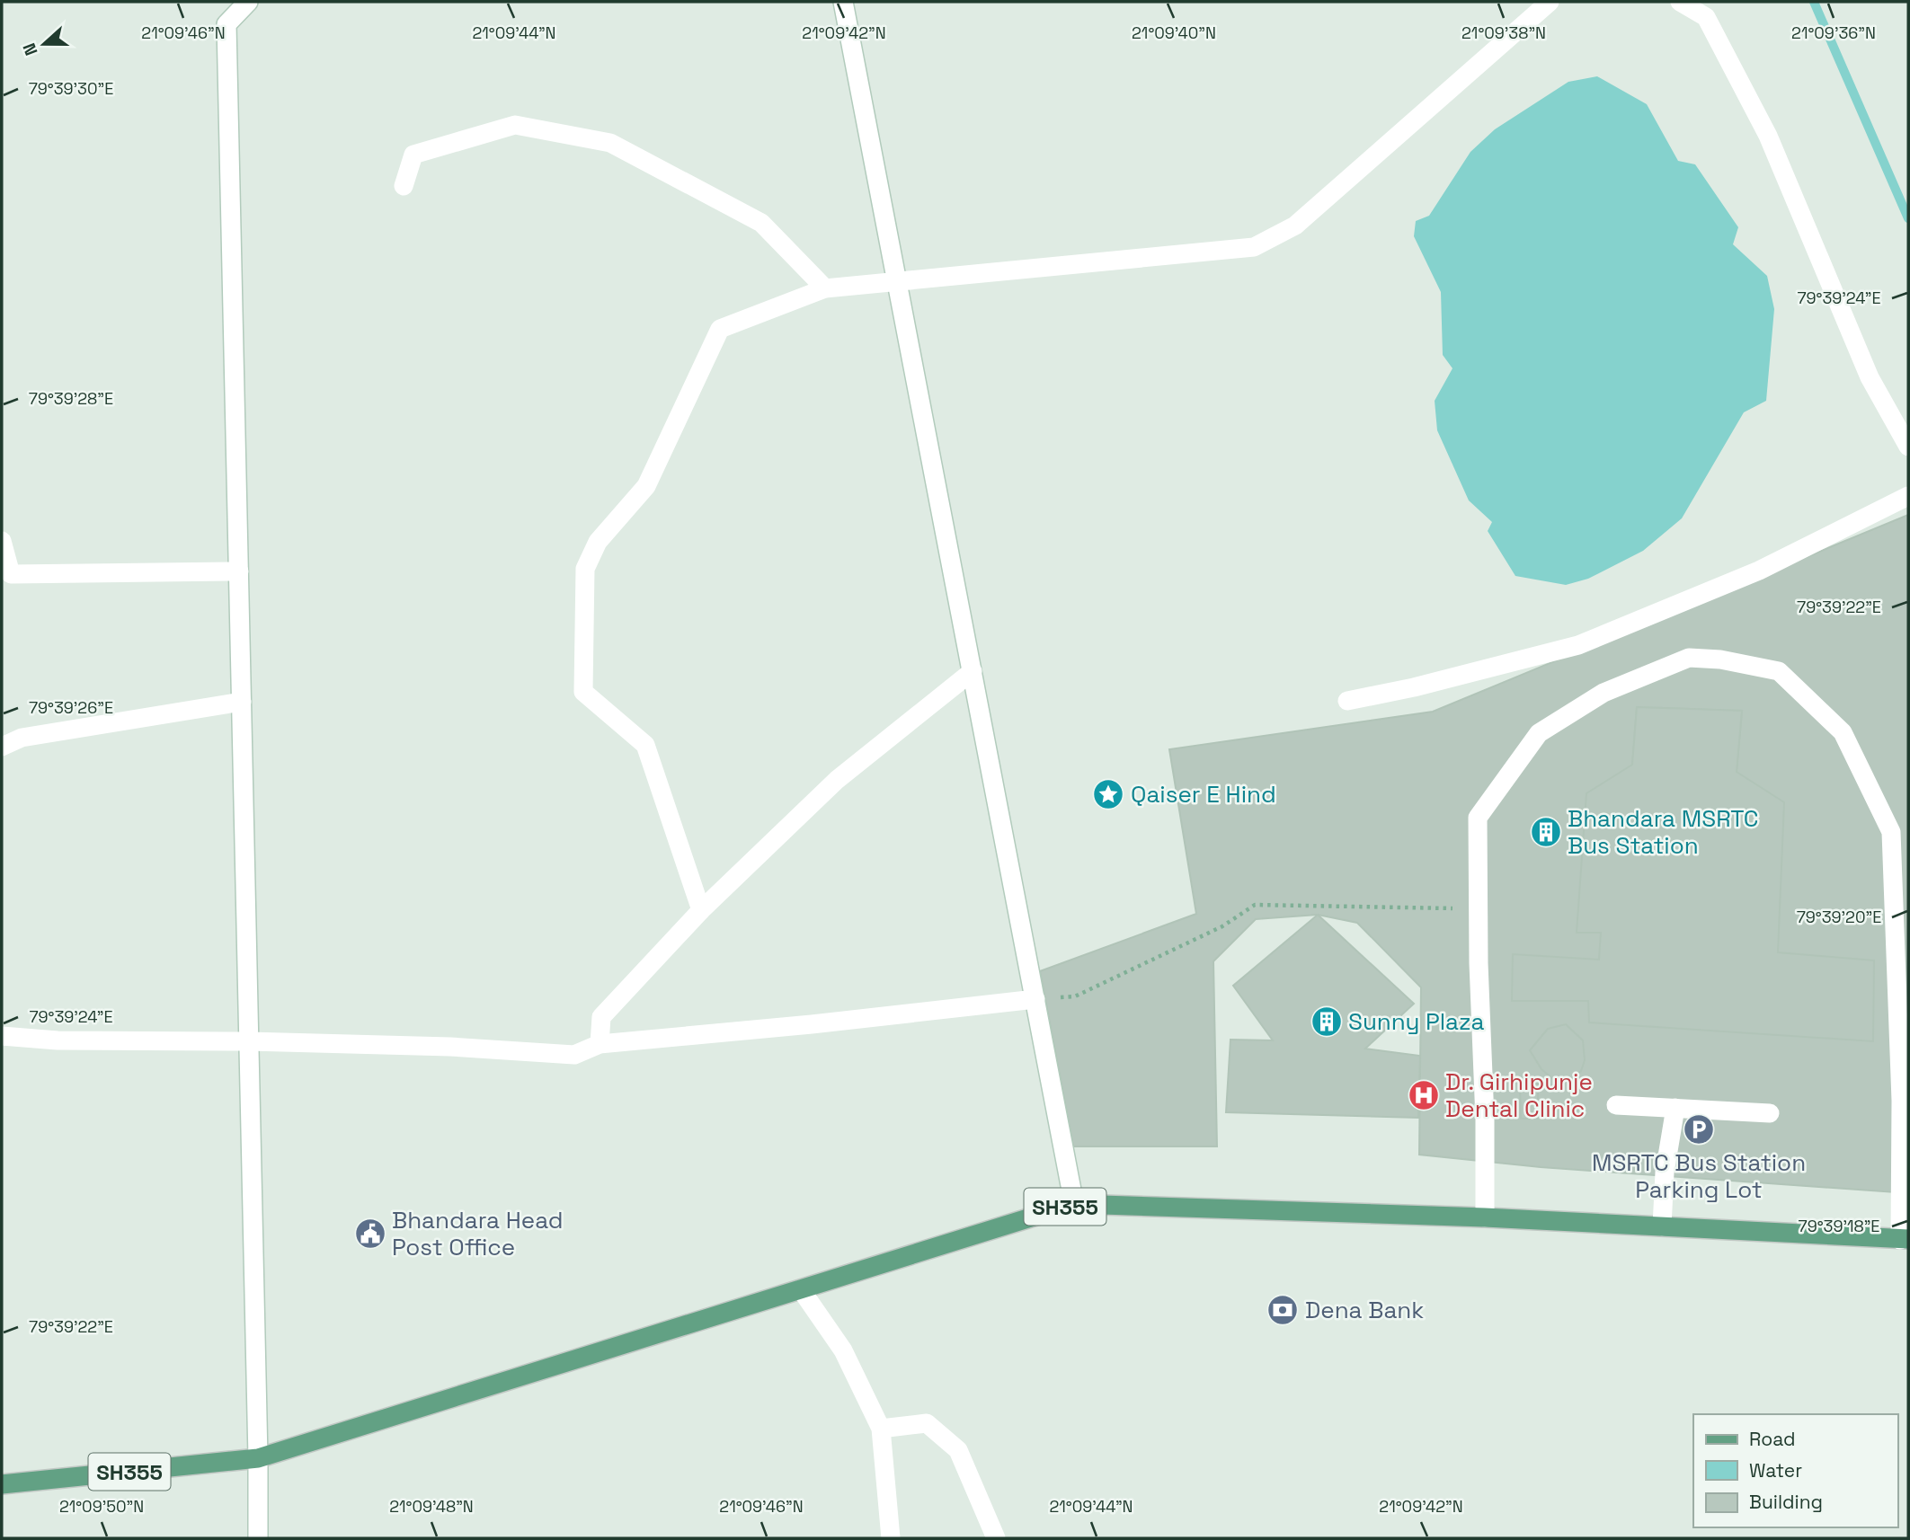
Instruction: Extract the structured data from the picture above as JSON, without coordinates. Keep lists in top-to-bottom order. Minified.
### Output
{"streets":{"main road":["SH355"]},"places":{"place":["Qaiser E Hind"],"building":["Bhandara MSRTC Bus Station","Sunny Plaza"],"hospital":["Dr. Girhipunje Dental Clinic"],"parking":["MSRTC Bus Station Parking Lot"],"public building":["Bhandara Head Post Office"],"bank":["Dena Bank"]},"legend":["Road","Water","Building"],"north":"left","coordinates":["21°09'46\"N","21°09'44\"N","21°09'42\"N","21°09'40\"N","21°09'38\"N","21°09'36\"N","79°39'30\"E","79°39'24\"E","79°39'28\"E","79°39'22\"E","79°39'26\"E","79°39'20\"E","79°39'18\"E","21°09'50\"N","21°09'48\"N"]}
